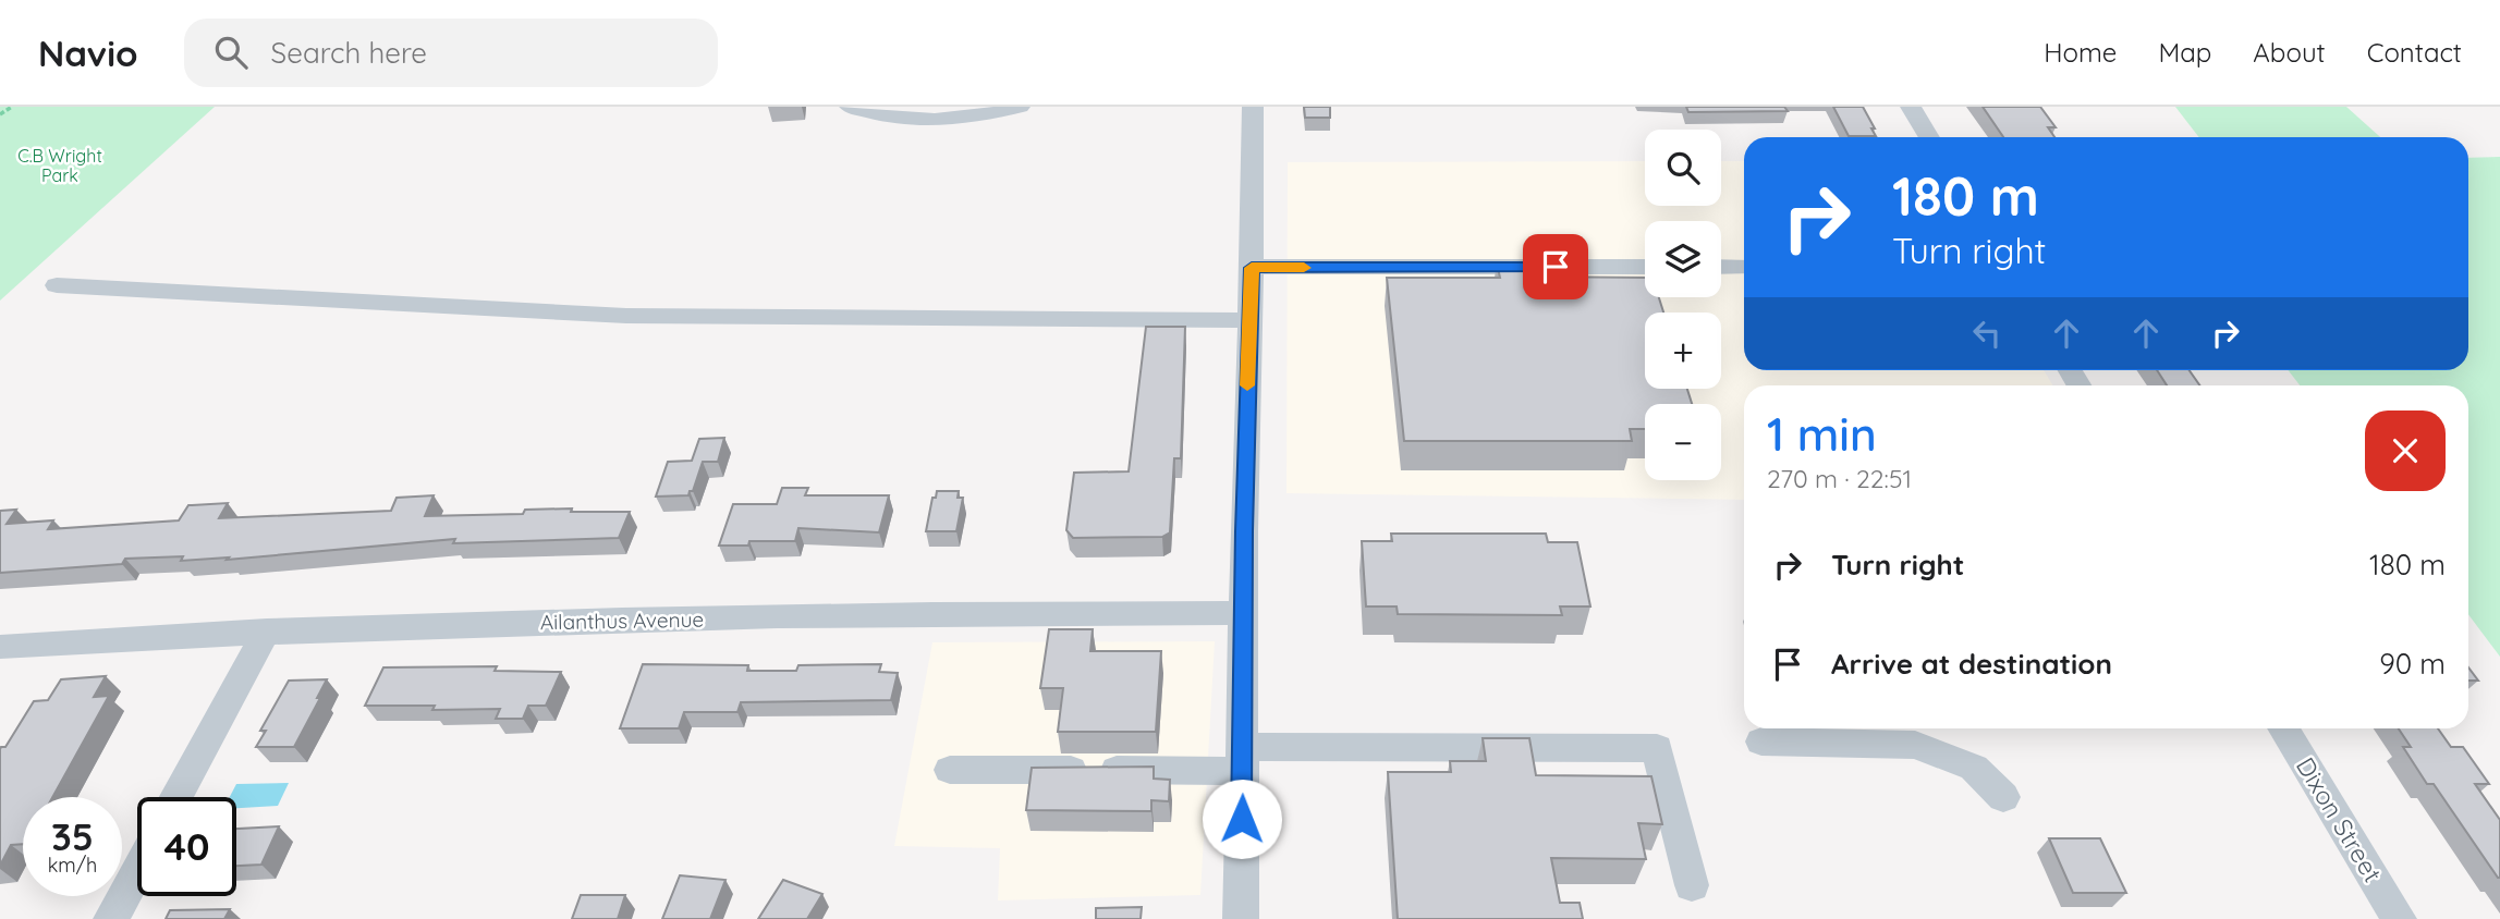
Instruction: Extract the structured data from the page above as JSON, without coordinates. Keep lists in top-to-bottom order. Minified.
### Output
{"streets":{"street":["Ailanthus Avenue","Dixon Street"]},"parks":["C.B Wright Park"],"page":{"header":"Navio","search":"Search here","nav":["Home","Map","About","Contact"],"map_buttons":["+","−"],"turn":["180 m","Turn right"],"heading":["1 min","270 m · 22:51"],"list":[{"name":"Turn right","value":"180 m"},{"name":"Arrive at destination","value":"90 m"}],"speed":"35 km/h","limit":"40"}}
